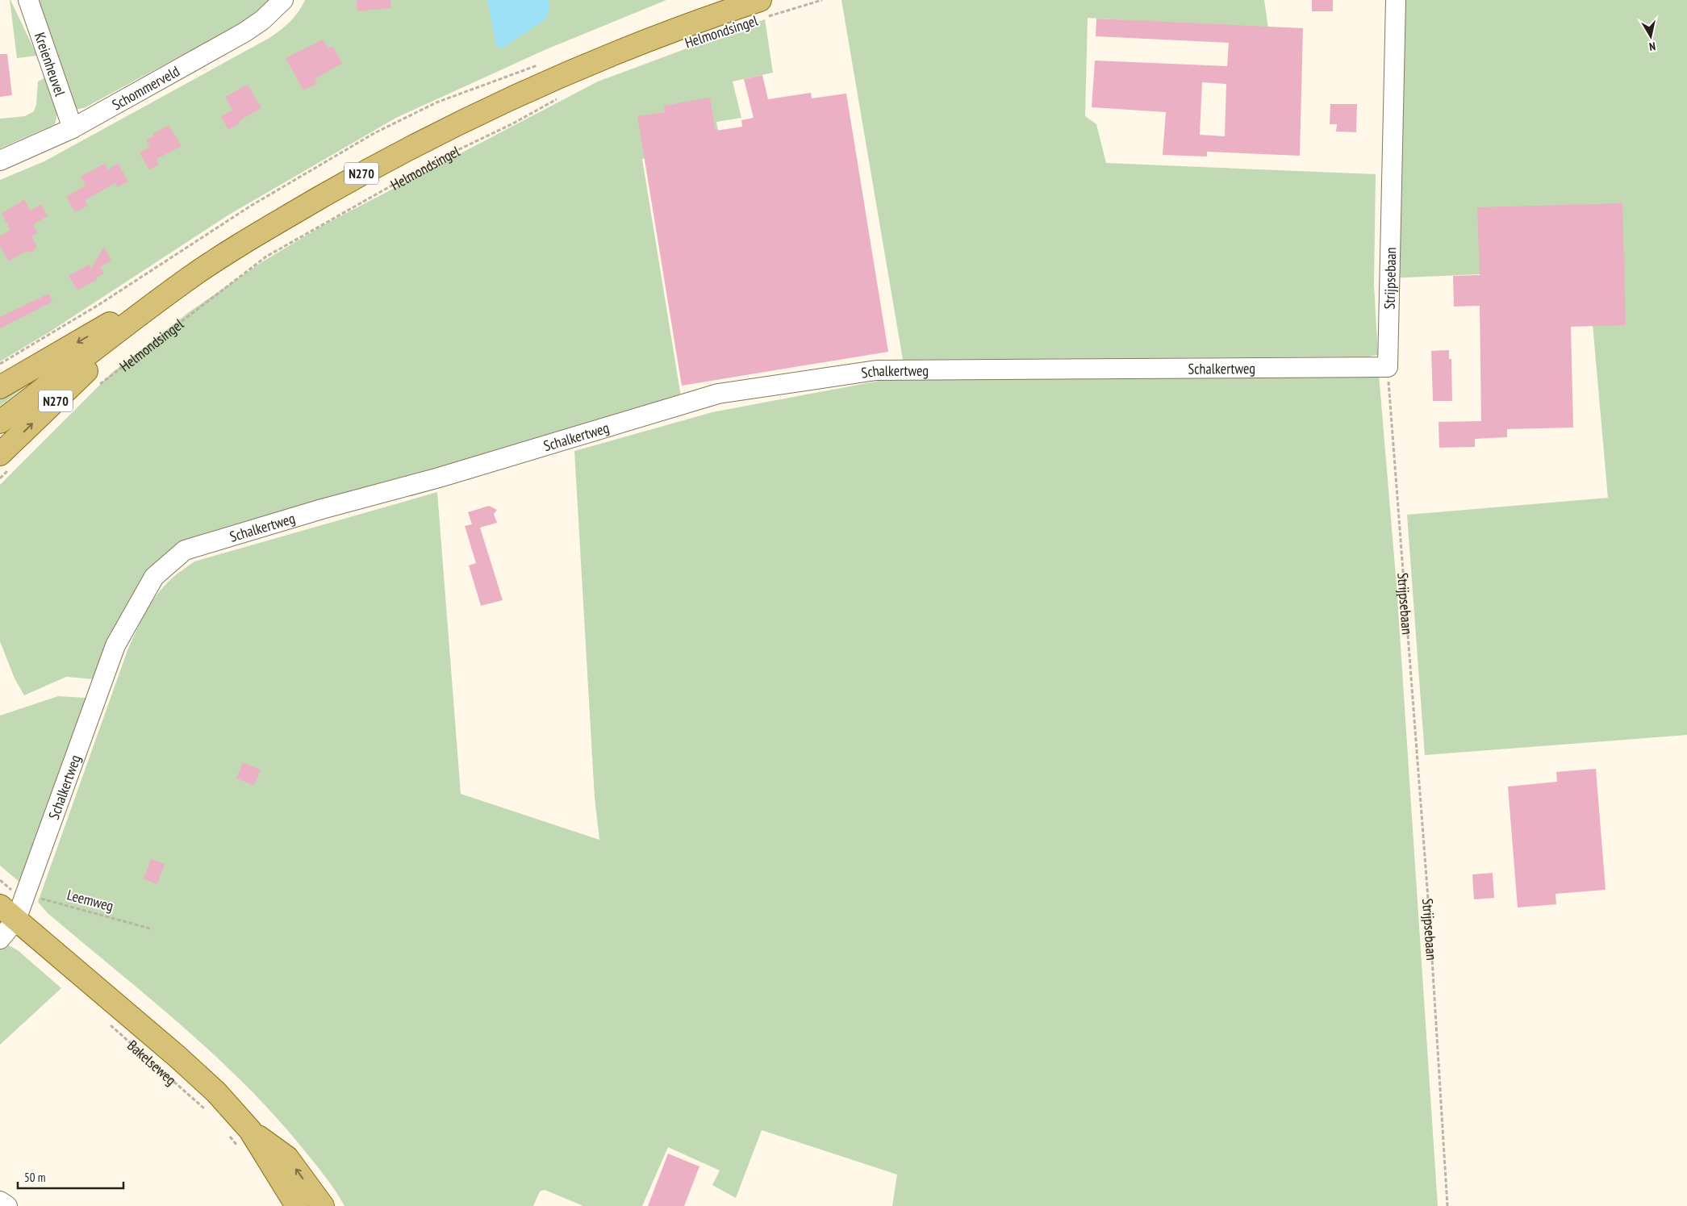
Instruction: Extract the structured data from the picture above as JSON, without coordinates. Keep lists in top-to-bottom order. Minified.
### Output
{"streets":{"main road":["Helmondsingel","N270","Bakelseweg"],"street":["Kreienheuvel","Schommerveld","Strijpsebaan","Schalkertweg"],"path":["Leemweg"]},"crossings":[["Helmondsingel","N270"],["Kreienheuvel","Schommerveld"],["Strijpsebaan","Schalkertweg"],["Schalkertweg","Leemweg"],["Schalkertweg","Bakelseweg"]],"scale_bar":"50 m","north":"bottom"}
